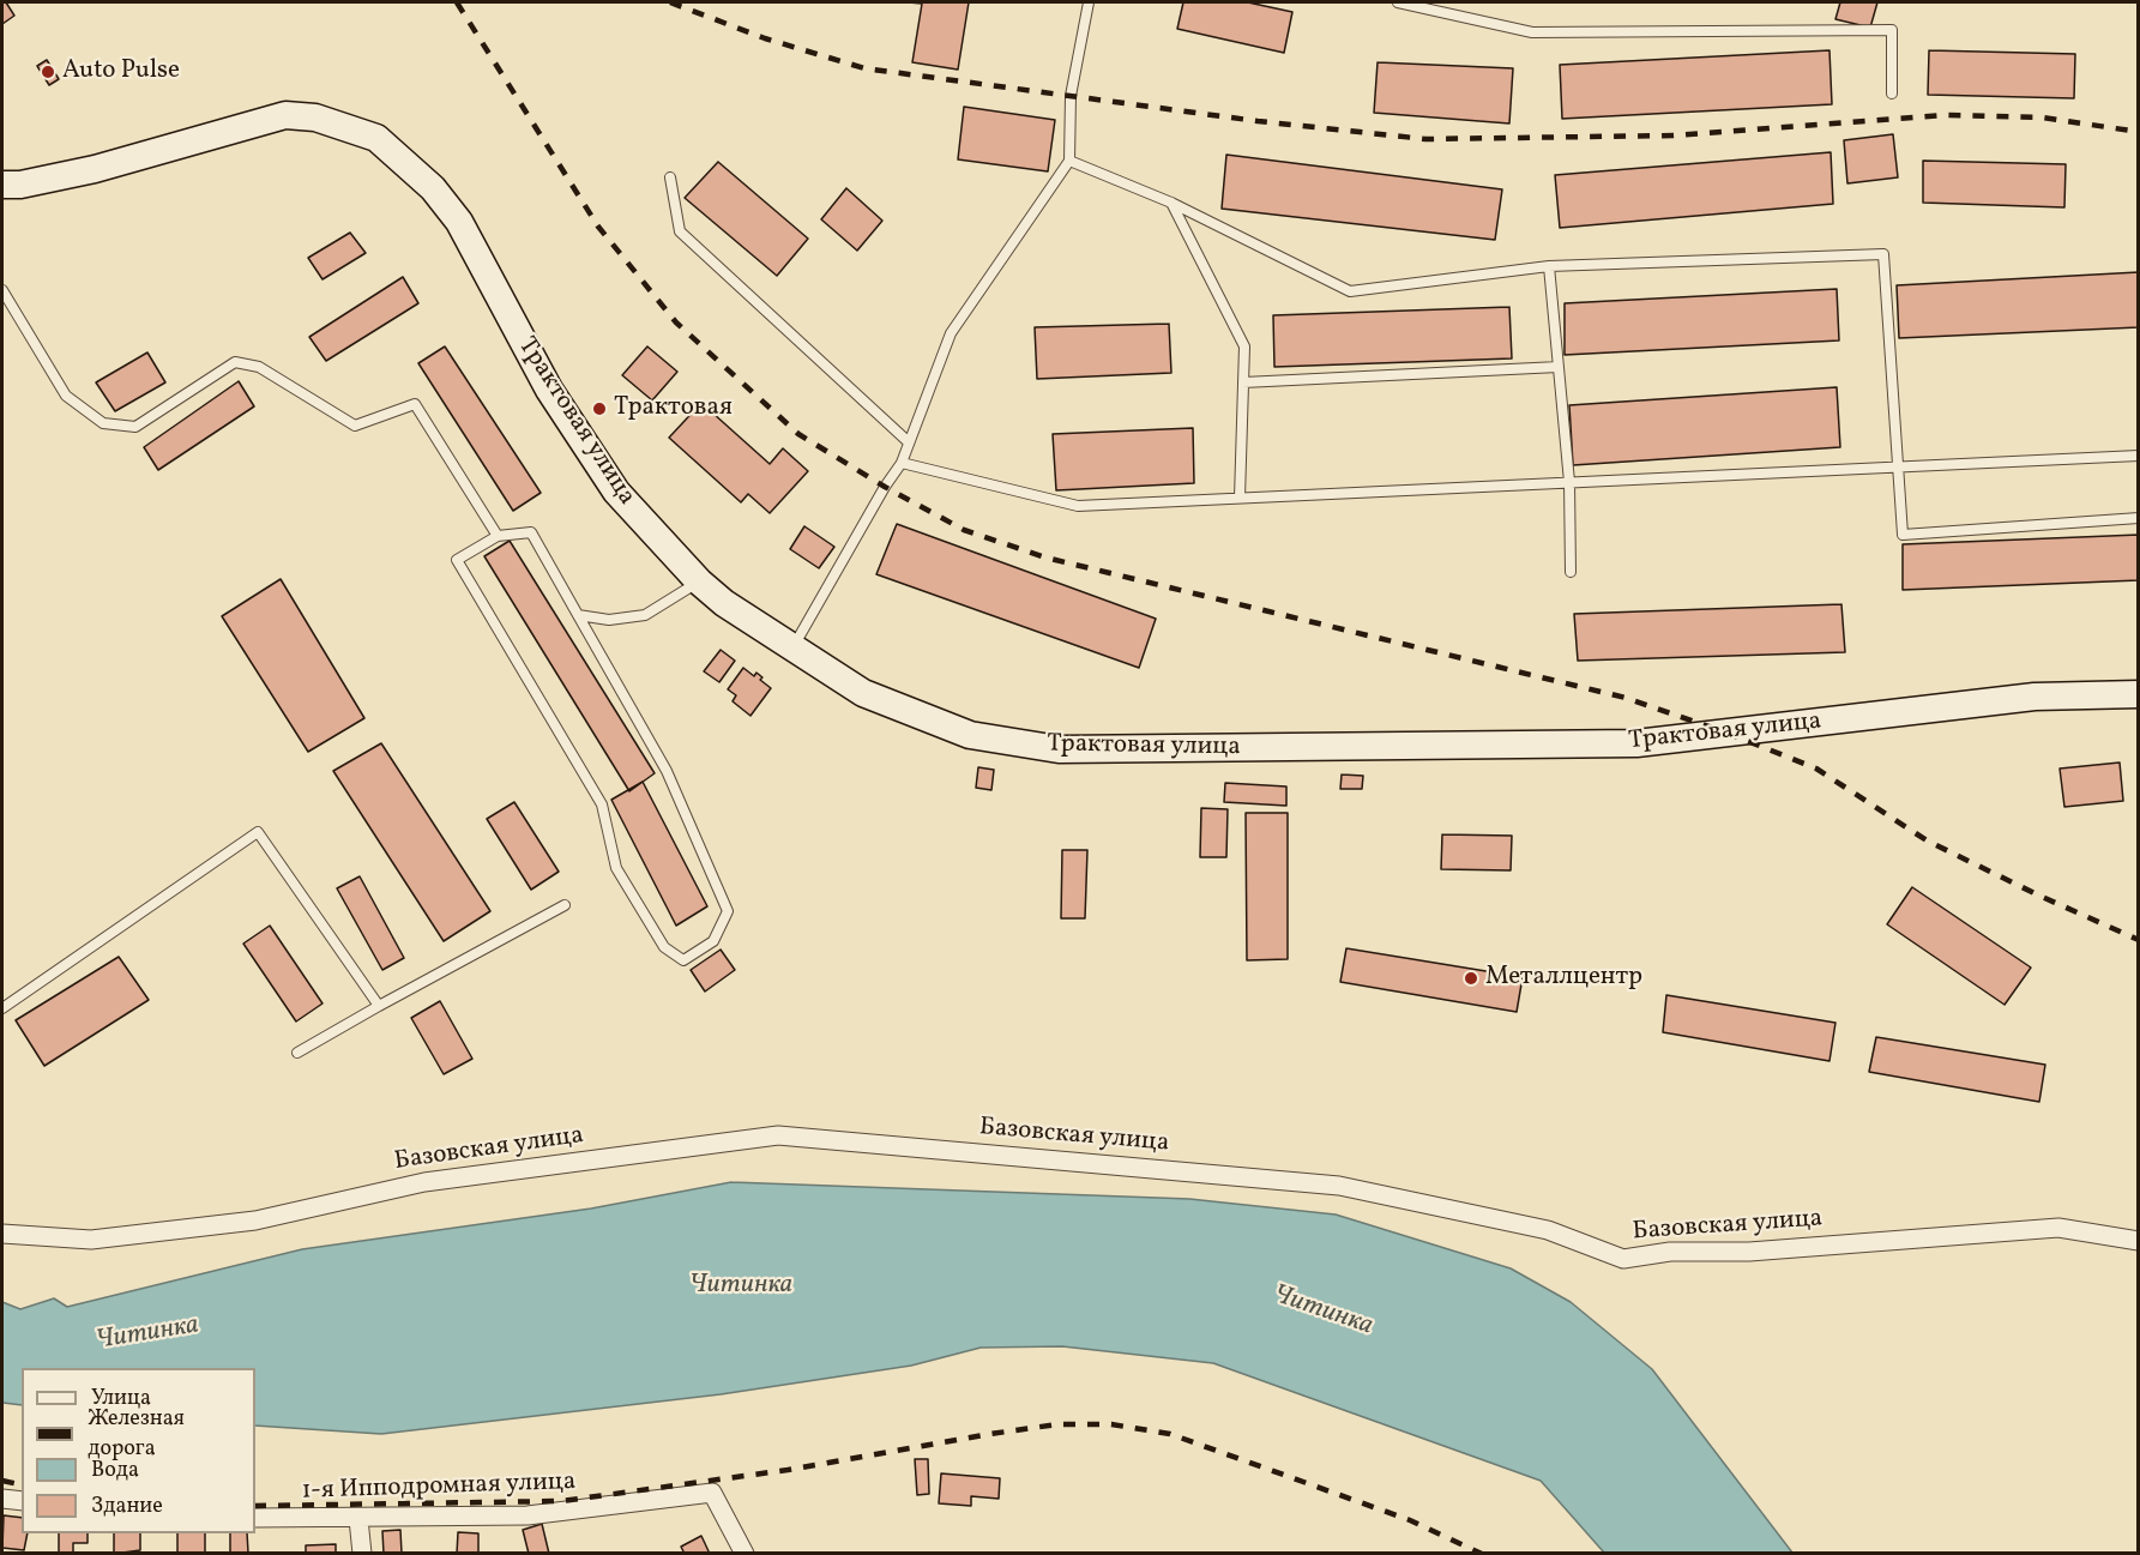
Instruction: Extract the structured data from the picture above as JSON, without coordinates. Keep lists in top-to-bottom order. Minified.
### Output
{"streets":{"main road":["Трактовая улица"],"street":["Базовская улица","1-я Ипподромная улица"]},"water":["Читинка"],"places":["Auto Pulse","Трактовая","Металлцентр"],"legend":["Улица","Железная дорога","Вода","Здание"]}
